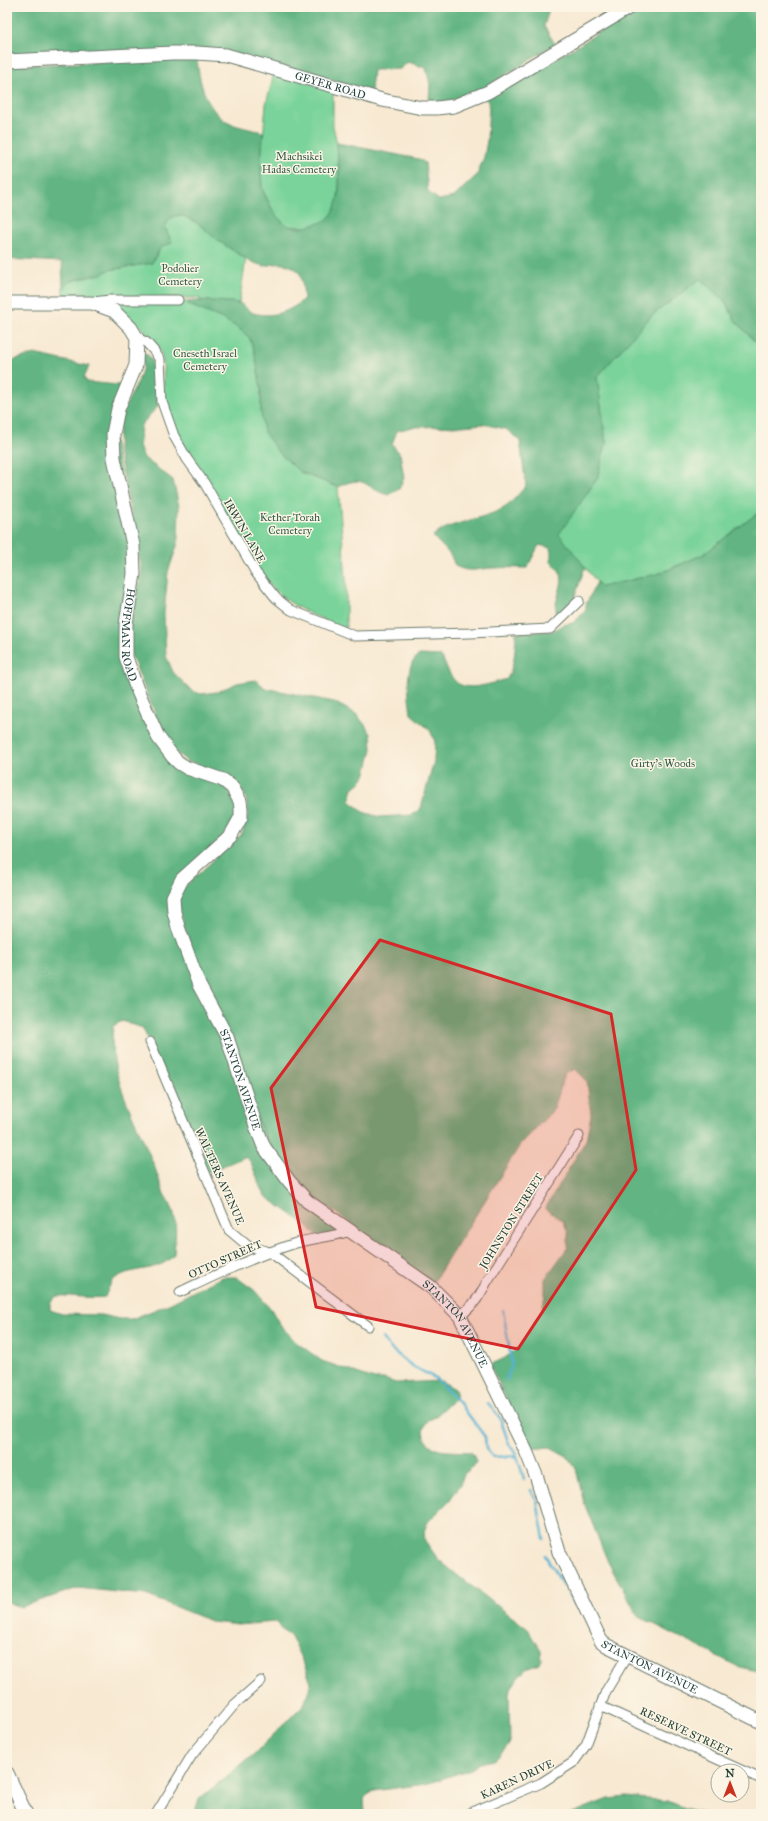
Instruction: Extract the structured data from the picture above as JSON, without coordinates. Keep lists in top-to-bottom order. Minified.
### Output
{"streets":{"street":["GEYER ROAD","IRWIN LANE","HOFFMAN ROAD","STANTON AVENUE","WALTERS AVENUE","JOHNSTON STREET","OTTO STREET","RESERVE STREET","KAREN DRIVE"]},"crossings":[["IRWIN LANE","HOFFMAN ROAD"],["HOFFMAN ROAD","STANTON AVENUE"],["STANTON AVENUE","JOHNSTON STREET"],["STANTON AVENUE","OTTO STREET"],["STANTON AVENUE","KAREN DRIVE"],["WALTERS AVENUE","OTTO STREET"],["RESERVE STREET","KAREN DRIVE"]],"parks":["Machsikei Hadas Cemetery","Podolier Cemetery","Cneseth Israel Cemetery","Kether Torah Cemetery","Girty's Woods"],"north":"top"}
